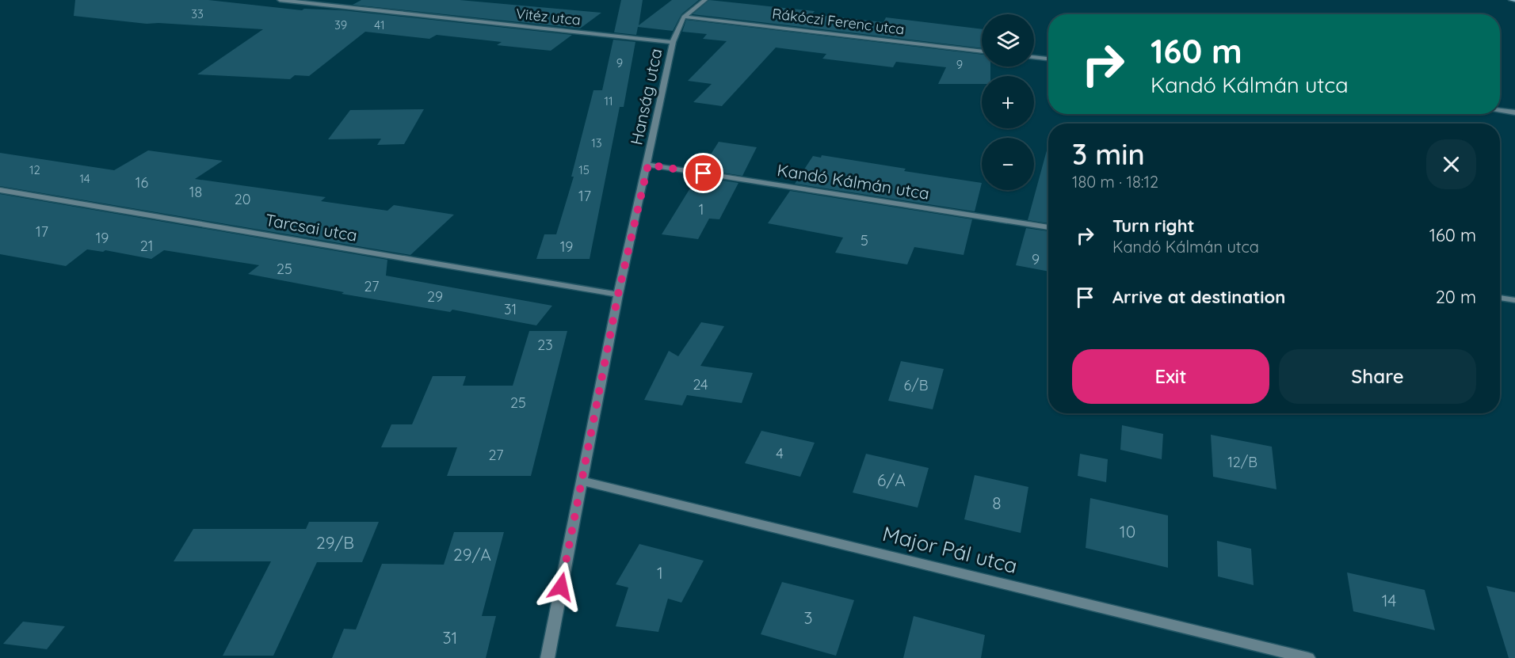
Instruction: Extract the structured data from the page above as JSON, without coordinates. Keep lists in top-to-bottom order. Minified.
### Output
{"streets":{"street":["Vitéz utca","Rákóczi Ferenc utca","Hanság utca","Kandó Kálmán utca","Tarcsai utca","Major Pál utca"]},"crossings":[["Vitéz utca","Hanság utca"],["Rákóczi Ferenc utca","Hanság utca"],["Hanság utca","Kandó Kálmán utca"],["Hanság utca","Tarcsai utca"],["Hanság utca","Major Pál utca"]],"house_numbers":["33","39","41","9","9","11","13","12","15","14","16","18","17","20","1","17","19","5","21","19","9","25","27","29","31","23","24","6/B","25","4","27","12/B","6/A","8","10","29/B","29/A","1","14","3","31"],"page":{"map_buttons":["+","−"],"turn":["160 m","Kandó Kálmán utca"],"heading":["3 min","180 m · 18:12"],"list":[{"name":"Turn right","note":"Kandó Kálmán utca","value":"160 m"},{"name":"Arrive at destination","value":"20 m"}],"buttons":["Exit","Share"]}}
